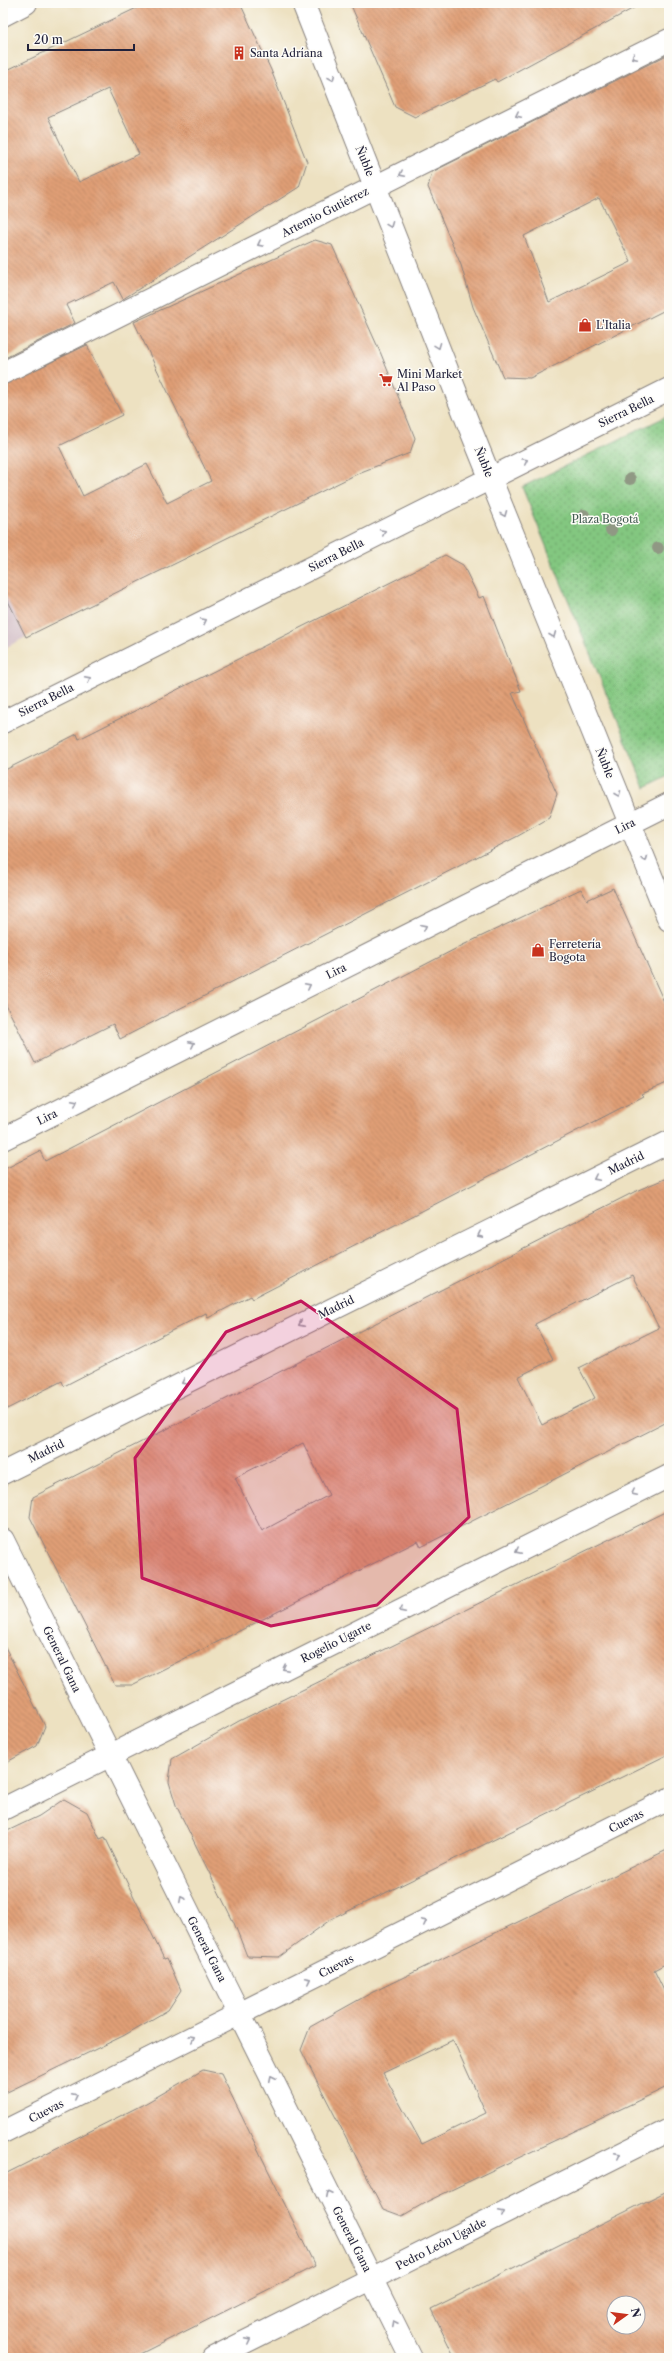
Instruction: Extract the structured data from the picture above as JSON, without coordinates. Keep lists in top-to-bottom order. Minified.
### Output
{"streets":{"street":["Ñuble","Artemio Gutiérrez","Sierra Bella","Lira","Madrid","Rogelio Ugarte","General Gana","Cuevas","Pedro León Ugalde"]},"crossings":[["Ñuble","Artemio Gutiérrez"],["Ñuble","Sierra Bella"],["Ñuble","Lira"],["Rogelio Ugarte","General Gana"],["General Gana","Cuevas"],["General Gana","Pedro León Ugalde"]],"one_way":["Ñuble","Artemio Gutiérrez","Sierra Bella","Lira","Madrid","Rogelio Ugarte","General Gana","Cuevas","Pedro León Ugalde"],"parks":["Plaza Bogotá"],"places":{"building":["Santa Adríana"],"shop":["L'Italia","Ferretería Bogota"],"supermarket":["Mini Market Al Paso"]},"scale_bar":"20 m","north":"right"}
